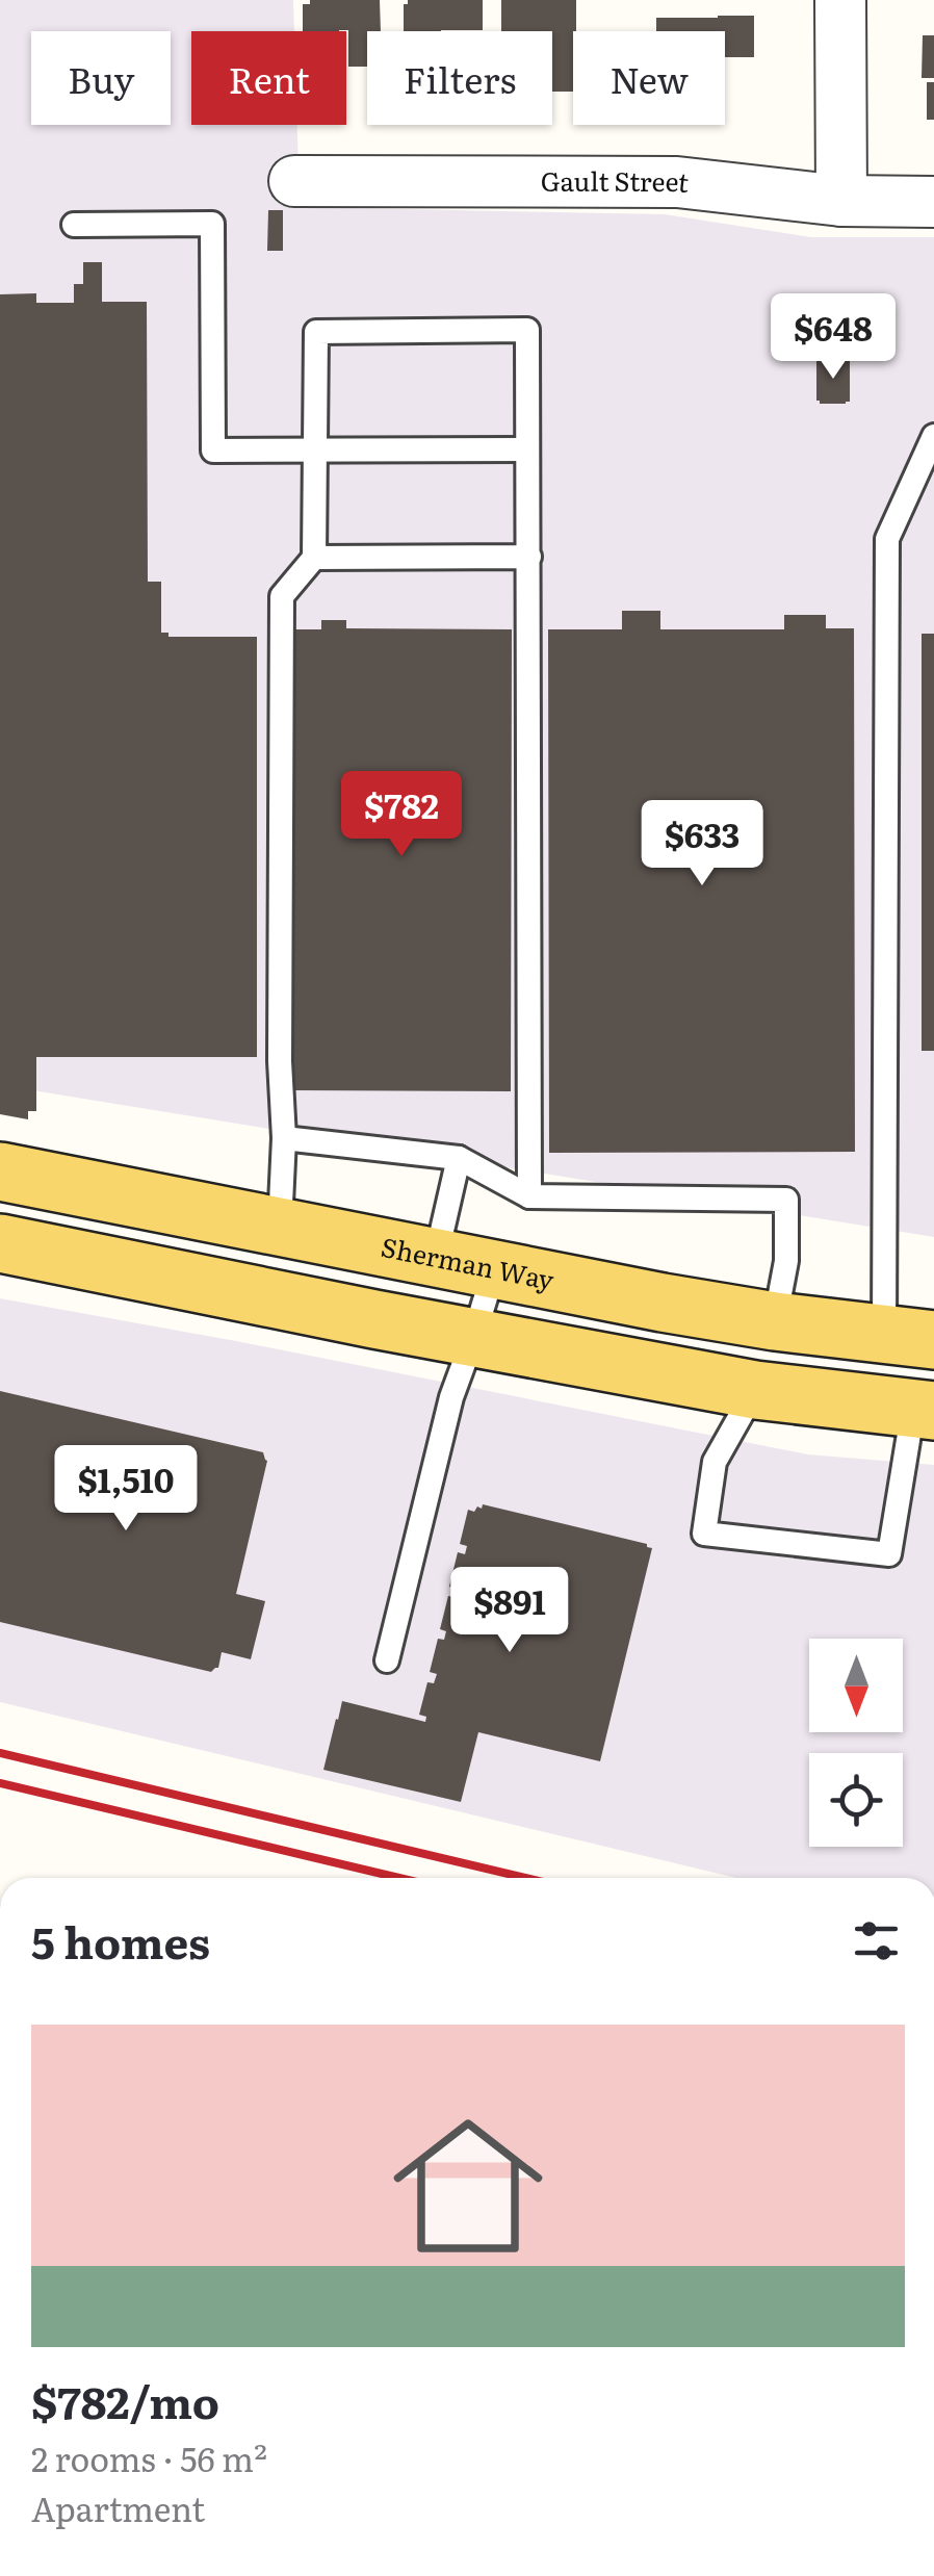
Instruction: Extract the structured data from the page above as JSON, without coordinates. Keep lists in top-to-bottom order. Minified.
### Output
{"streets":{"main road":["Sherman Way"],"street":["Gault Street"]},"north":"bottom","page":{"chip":["Buy","Rent","Filters","New"],"price":["$648","$782","$633","$1,510","$891"],"heading":"5 homes","list":[{"name":"$782/mo","note":"2 rooms · 56 m² · Apartment"}]}}
